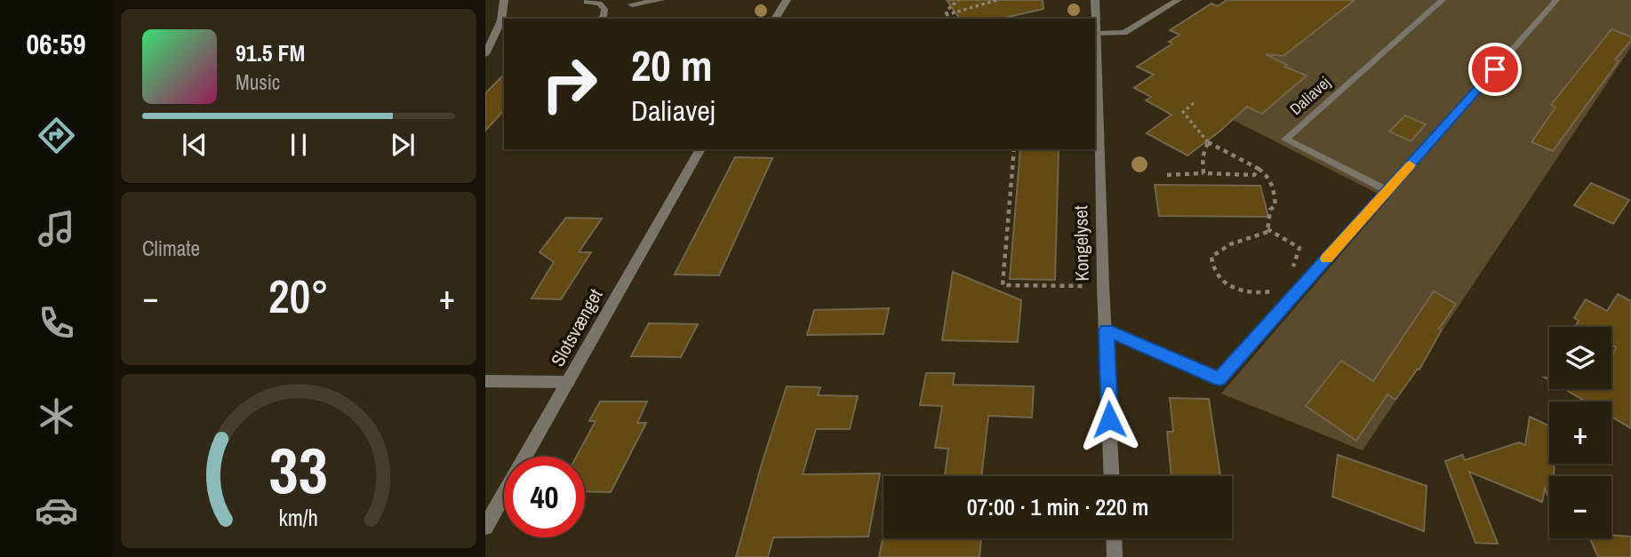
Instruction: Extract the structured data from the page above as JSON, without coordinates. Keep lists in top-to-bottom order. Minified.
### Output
{"streets":{"street":["Kongelyset","Slotsvænget"],"lane":["Daliavej"]},"page":{"tabs":"06:59","turn":["20 m","Daliavej"],"song":["91.5 FM","Music"],"tile":"Climate","heat":["−","20°","+"],"map_buttons":["+","−"],"limit":"40","trip":"07:00 · 1 min · 220 m","gauge":["33","km/h"]}}
